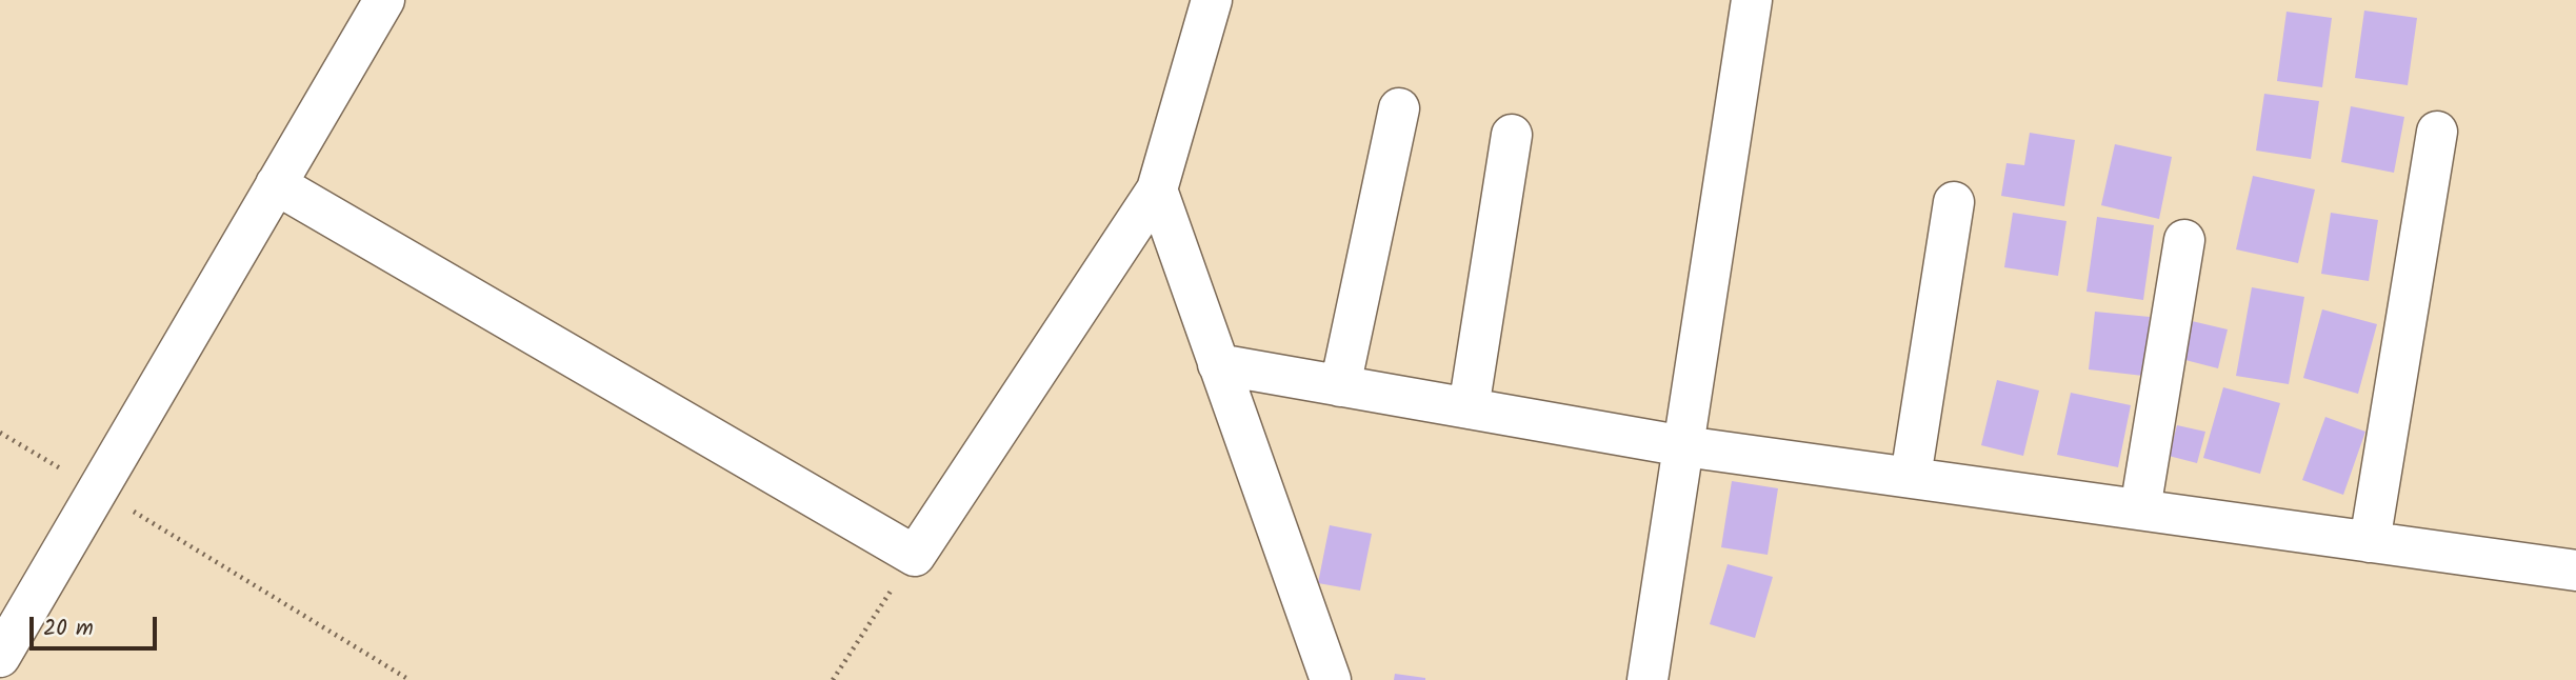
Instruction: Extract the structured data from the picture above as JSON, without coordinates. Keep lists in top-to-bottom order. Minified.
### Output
{"scale_bar":"20 m"}
